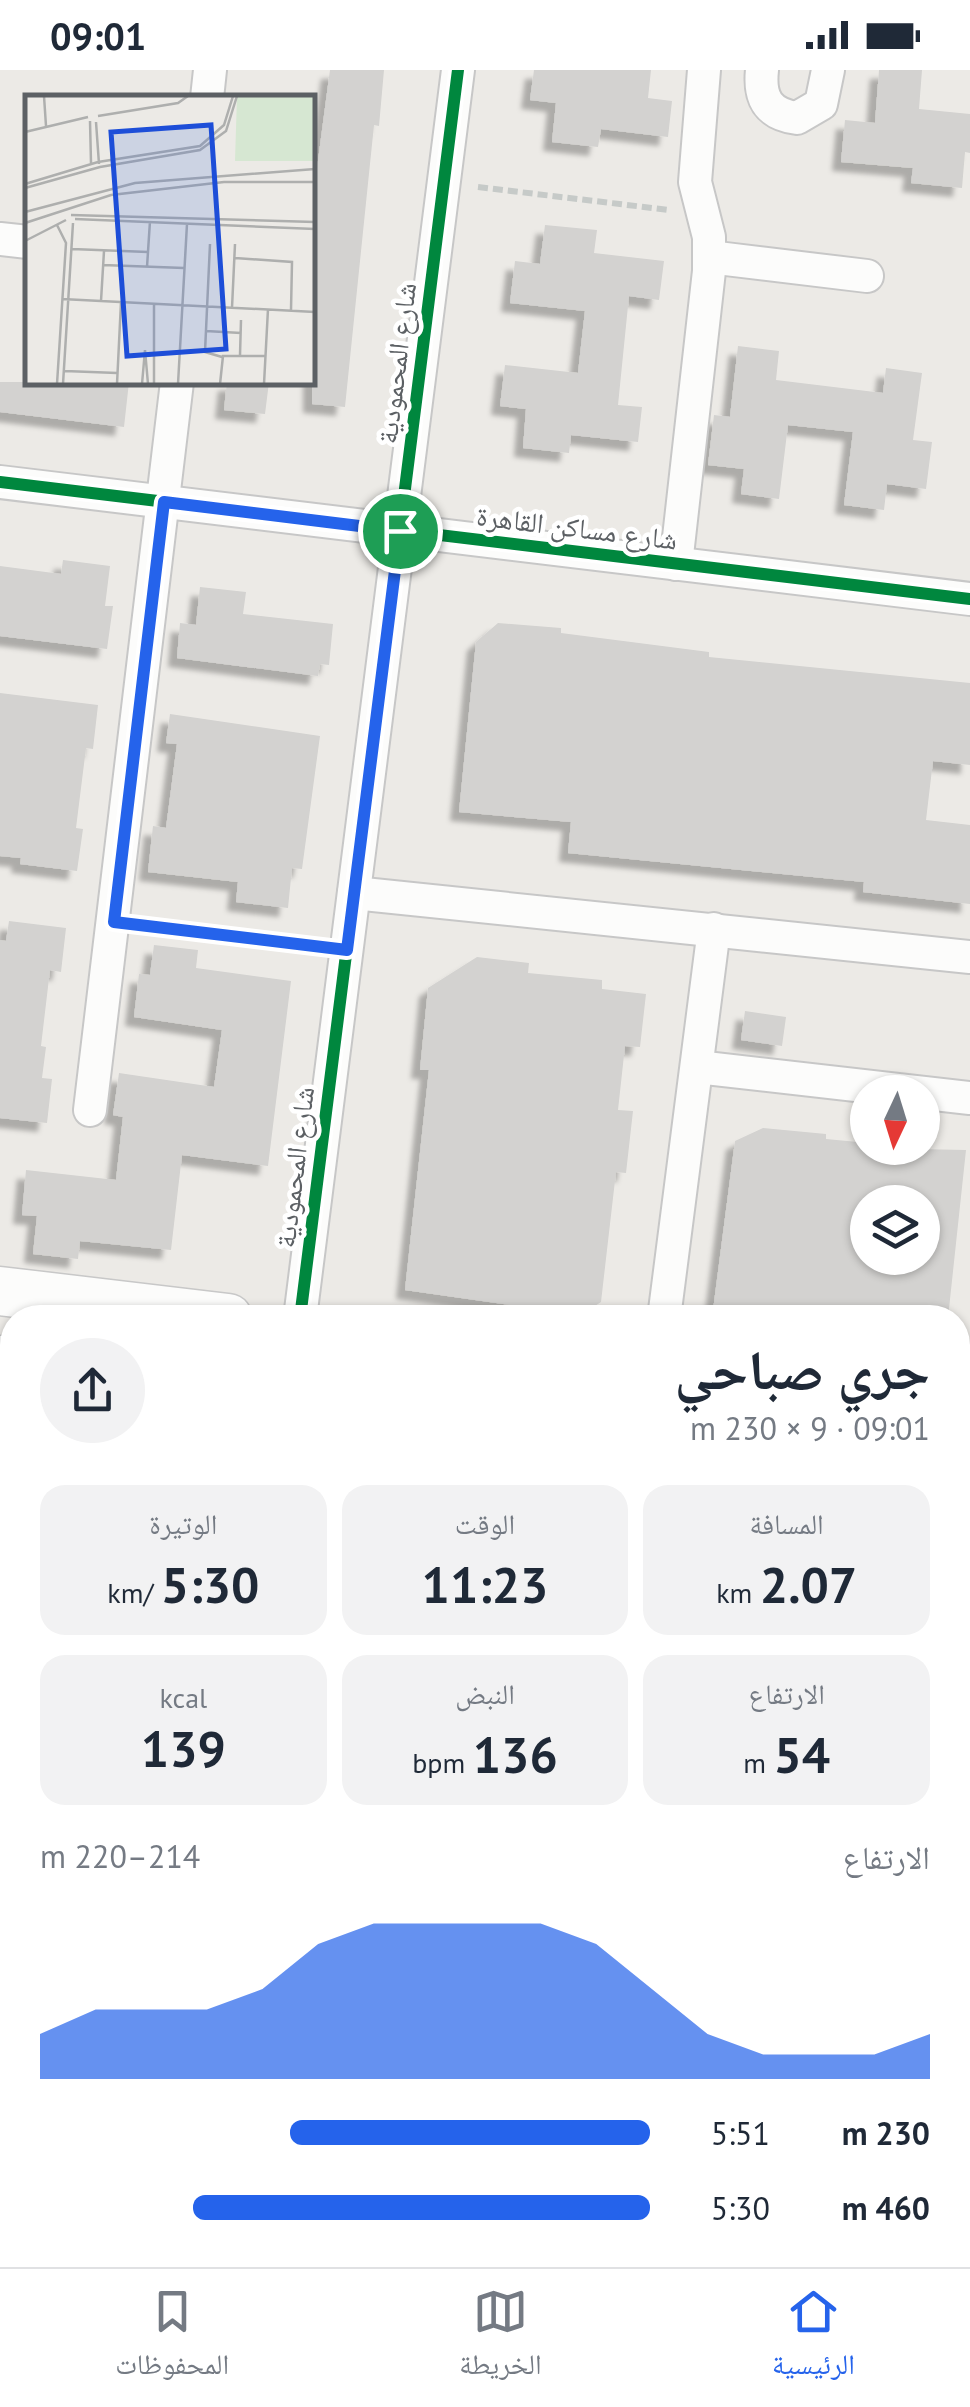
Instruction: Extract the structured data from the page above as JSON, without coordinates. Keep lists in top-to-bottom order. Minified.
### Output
{"streets":{"street":["شارع المحمودية","شارع مساكن القاهرة"]},"crossings":[["شارع المحمودية","شارع مساكن القاهرة"]],"north":"bottom","page":{"status":"09:01","heading":["جري صباحي","09:01 · 9 × 230 m"],"stats":[["المسافة","2.07 km"],["الوقت","11:23"],["الوتيرة","5:30 /km"],["الارتفاع","54 m"],["النبض","136 bpm"],["kcal","139"]],"chart":["الارتفاع","214–220 m"],"list":[{"name":"230 m","note":"5:51"},{"name":"460 m","note":"5:30"}],"tabs":["الرئيسية","الخريطة","المحفوظات"]}}
